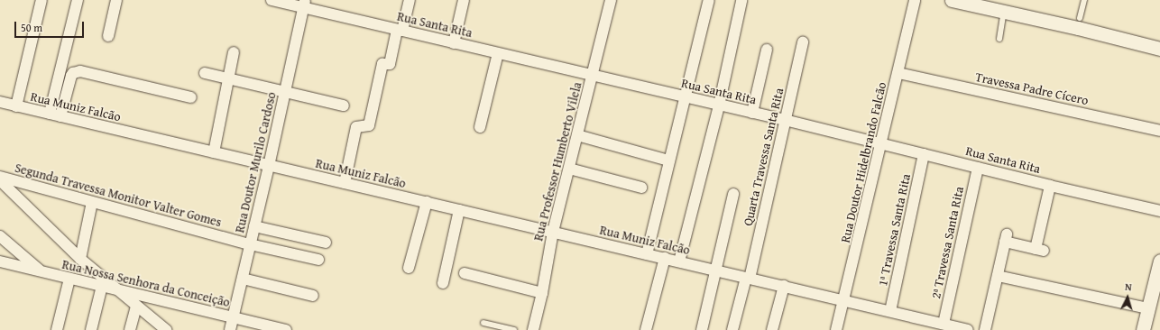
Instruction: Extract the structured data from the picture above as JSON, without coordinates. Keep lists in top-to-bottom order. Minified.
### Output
{"streets":{"street":["Rua Santa Rita","Travessa Padre Cícero","Rua Muniz Falcão","Quarta Travessa Santa Rita","Rua Professor Humberto Vilela","Rua Doutor Murilo Cardoso","Rua Doutor Hidelbrando Falcão","Segunda Travessa Monitor Valter Gomes","1ª Travessa Santa Rita","2ª Travessa Santa Rita","Rua Nossa Senhora da Conceição"]},"crossings":[["Rua Santa Rita","Quarta Travessa Santa Rita"],["Rua Santa Rita","Rua Professor Humberto Vilela"],["Rua Santa Rita","Rua Doutor Murilo Cardoso"],["Rua Santa Rita","Rua Doutor Hidelbrando Falcão"],["Rua Santa Rita","1ª Travessa Santa Rita"],["Rua Santa Rita","2ª Travessa Santa Rita"],["Travessa Padre Cícero","Rua Doutor Hidelbrando Falcão"],["Rua Muniz Falcão","Quarta Travessa Santa Rita"],["Rua Muniz Falcão","Rua Professor Humberto Vilela"],["Rua Muniz Falcão","Rua Doutor Murilo Cardoso"],["Rua Muniz Falcão","Rua Doutor Hidelbrando Falcão"],["Rua Muniz Falcão","1ª Travessa Santa Rita"],["Rua Muniz Falcão","2ª Travessa Santa Rita"],["Rua Doutor Murilo Cardoso","Segunda Travessa Monitor Valter Gomes"],["Rua Doutor Murilo Cardoso","Rua Nossa Senhora da Conceição"]],"scale_bar":"50 m","north":"top"}
